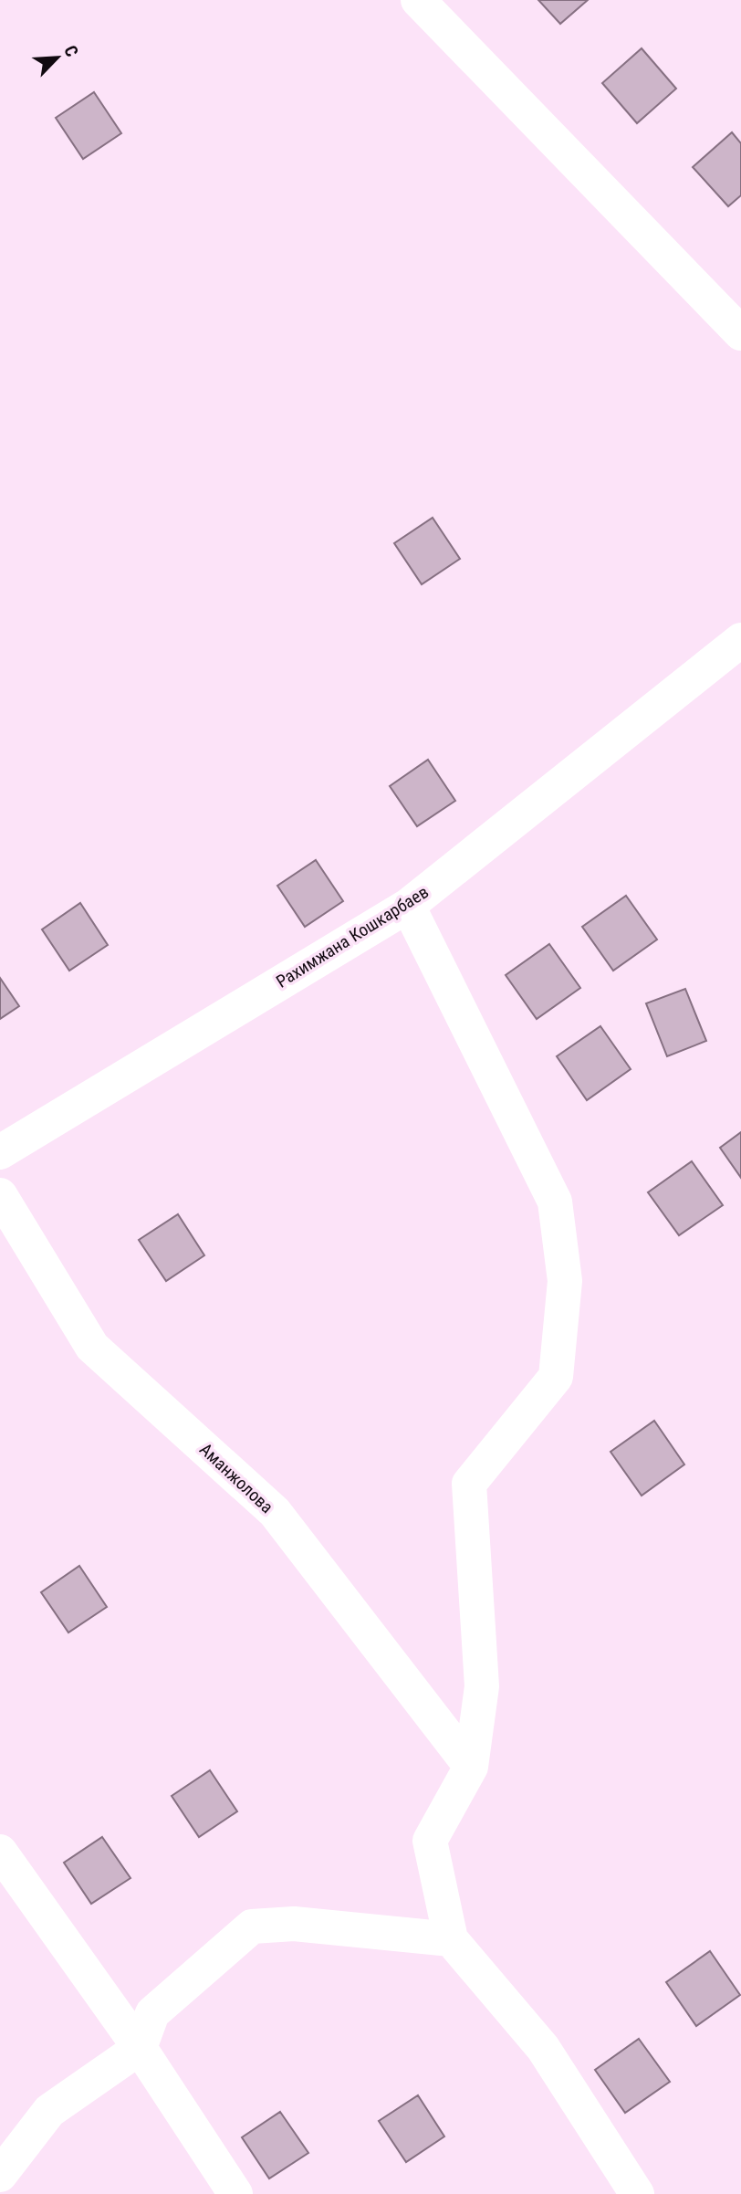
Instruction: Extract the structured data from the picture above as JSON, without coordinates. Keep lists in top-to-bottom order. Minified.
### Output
{"streets":{"street":["Рахимжана Кошкарбаев","Аманжолова"]},"north":"top right"}
